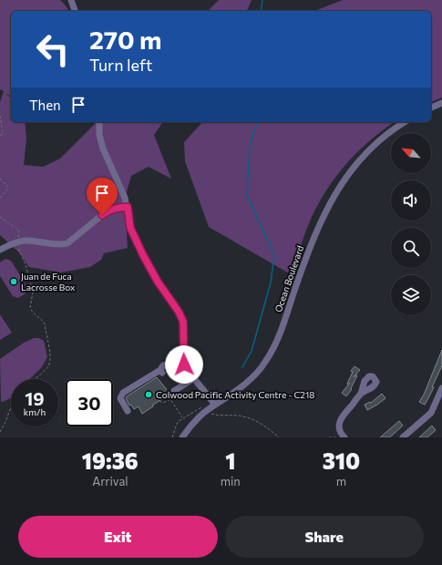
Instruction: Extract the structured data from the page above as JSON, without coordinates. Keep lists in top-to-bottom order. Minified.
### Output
{"streets":{"street":["Ocean Boulevard"]},"places":["Juan de Fuca Lacrosse Box","Colwood Pacific Activity Centre - C218"],"north":"top left","page":{"turn":["270 m","Turn left"],"then":"Then","speed":"19 km/h","limit":"30","eta":["19:36","Arrival","1","min","310","m"],"buttons":["Exit","Share"]}}
